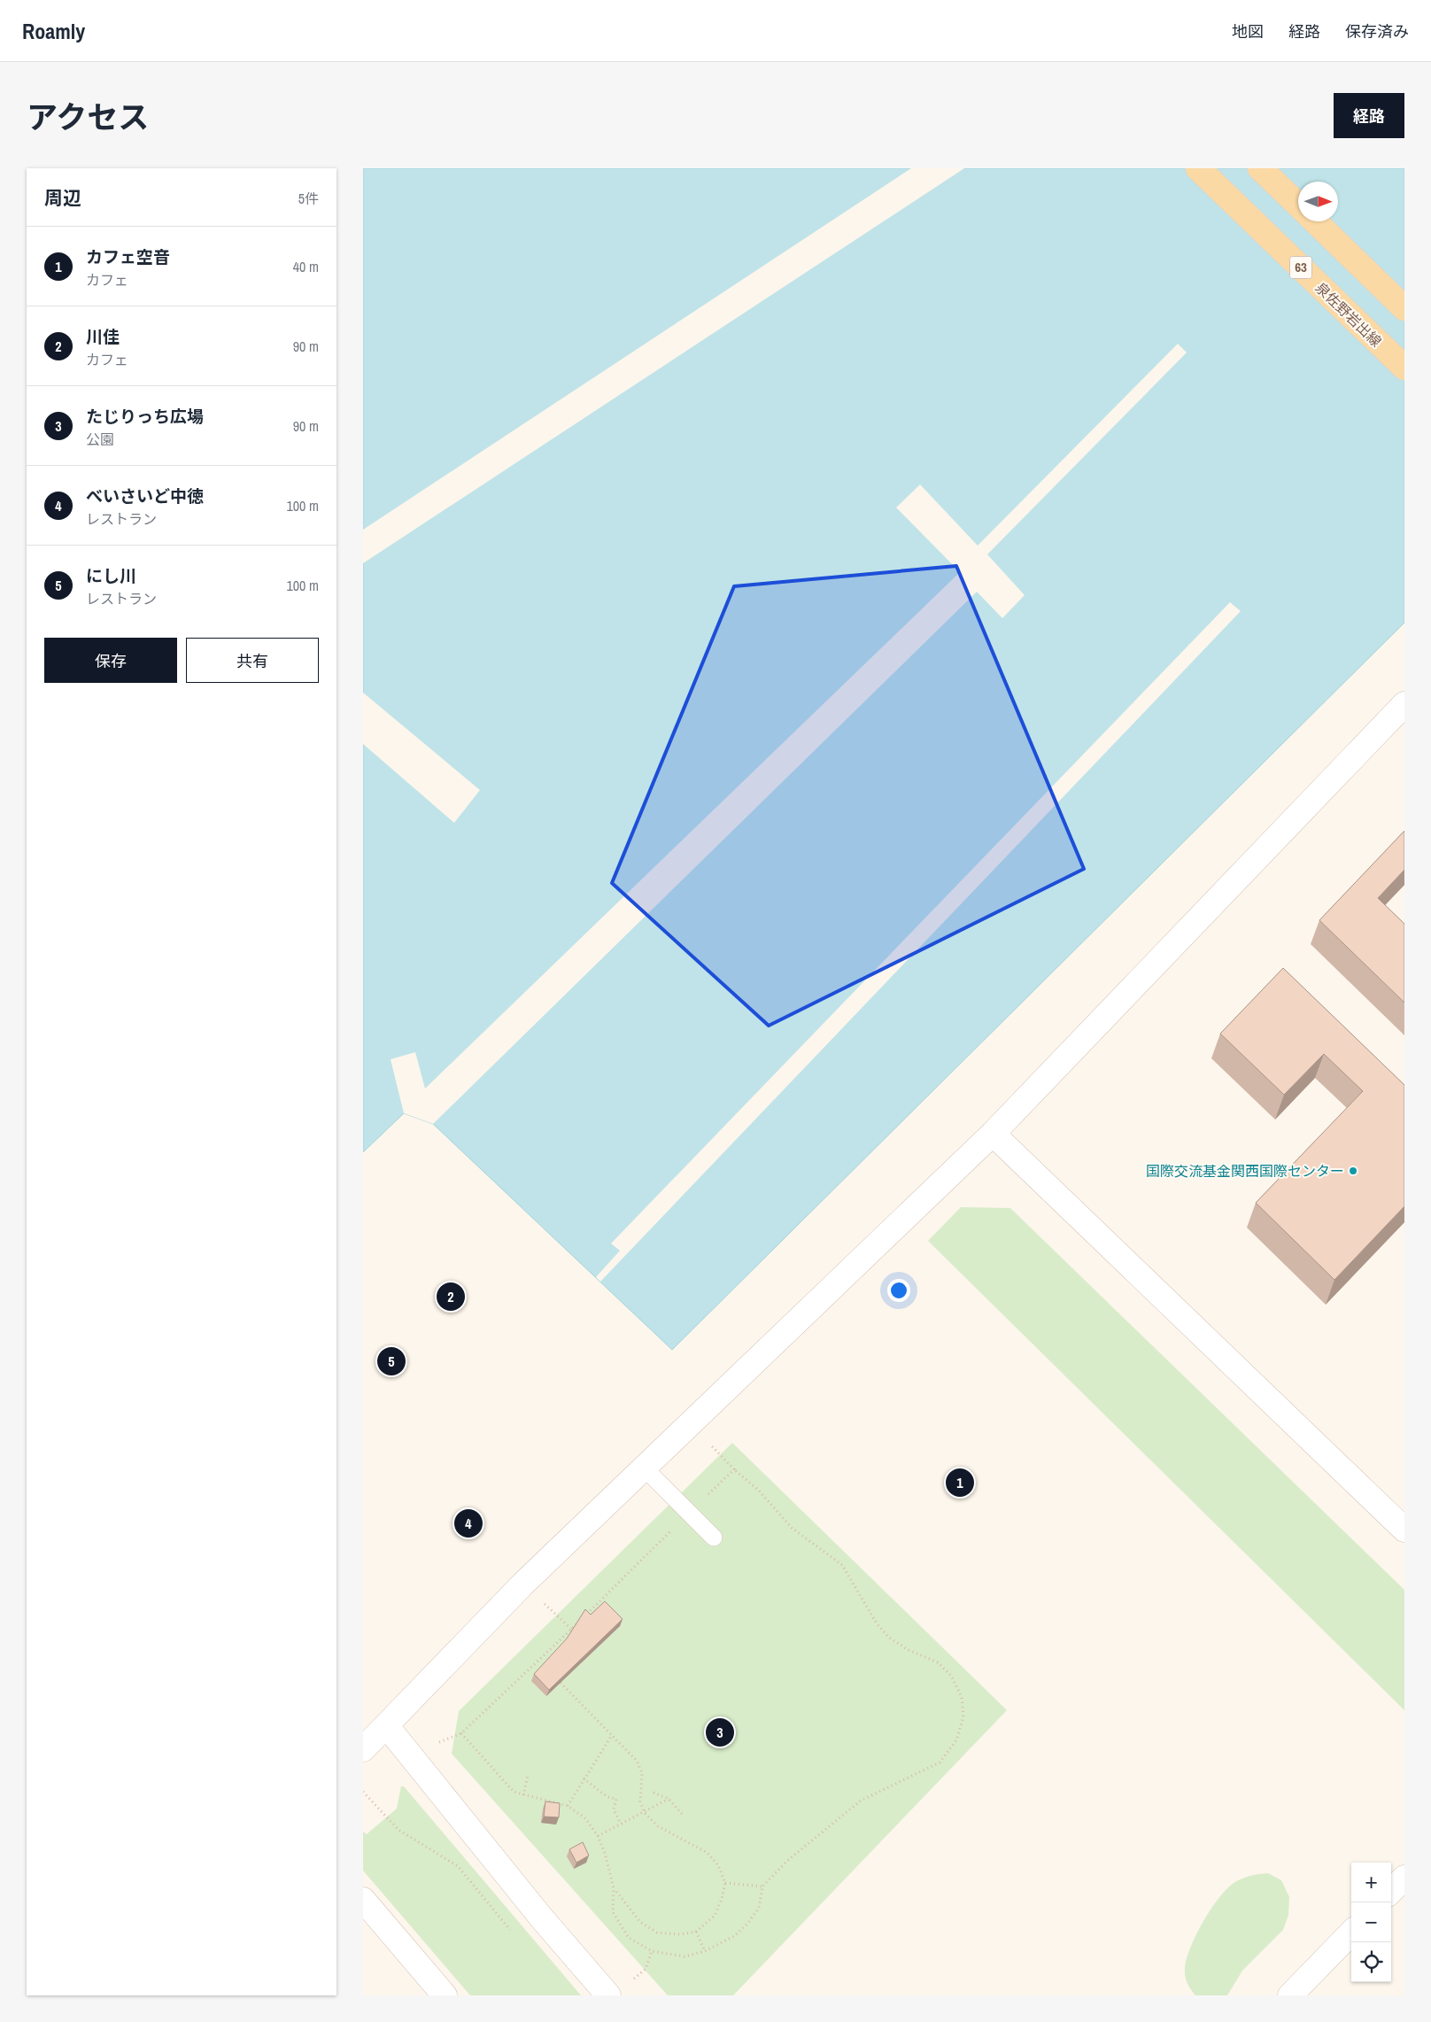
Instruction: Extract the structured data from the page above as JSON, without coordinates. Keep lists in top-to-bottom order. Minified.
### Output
{"streets":{"main road":["63","泉佐野岩出線"]},"places":["国際交流基金関西国際センター"],"north":"right","page":{"header":"Roamly","nav":["地図","経路","保存済み"],"title":"アクセス","buttons":["経路",["保存","共有"]],"heading":["周辺","5件"],"list":[{"mark":"1","name":"カフェ空音","note":"カフェ","value":"40 m"},{"mark":"2","name":"川佳","note":"カフェ","value":"90 m"},{"mark":"3","name":"たじりっち広場","note":"公園","value":"90 m"},{"mark":"4","name":"べいさいど中徳","note":"レストラン","value":"100 m"},{"mark":"5","name":"にし川","note":"レストラン","value":"100 m"}],"pins":["2","5","1","4","3"],"map_buttons":["+","−"]}}
